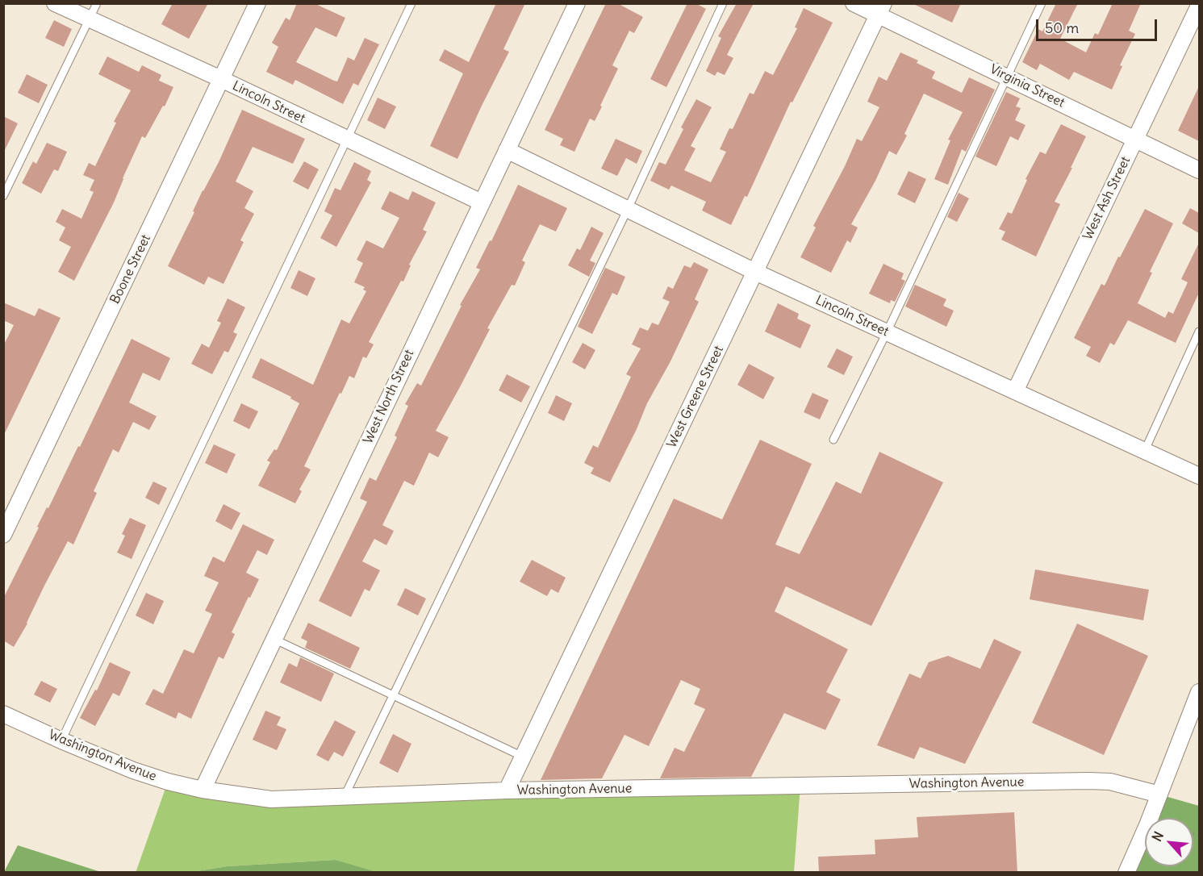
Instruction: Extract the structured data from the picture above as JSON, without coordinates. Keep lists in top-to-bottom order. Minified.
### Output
{"streets":{"street":["Virginia Street","Lincoln Street","West Ash Street","Boone Street","West North Street","West Greene Street","Washington Avenue"]},"crossings":[["Virginia Street","West Ash Street"],["Virginia Street","West Greene Street"],["Lincoln Street","West Ash Street"],["Lincoln Street","Boone Street"],["Lincoln Street","West North Street"],["Lincoln Street","West Greene Street"],["West North Street","Washington Avenue"],["West Greene Street","Washington Avenue"]],"scale_bar":"50 m","north":"top left"}
